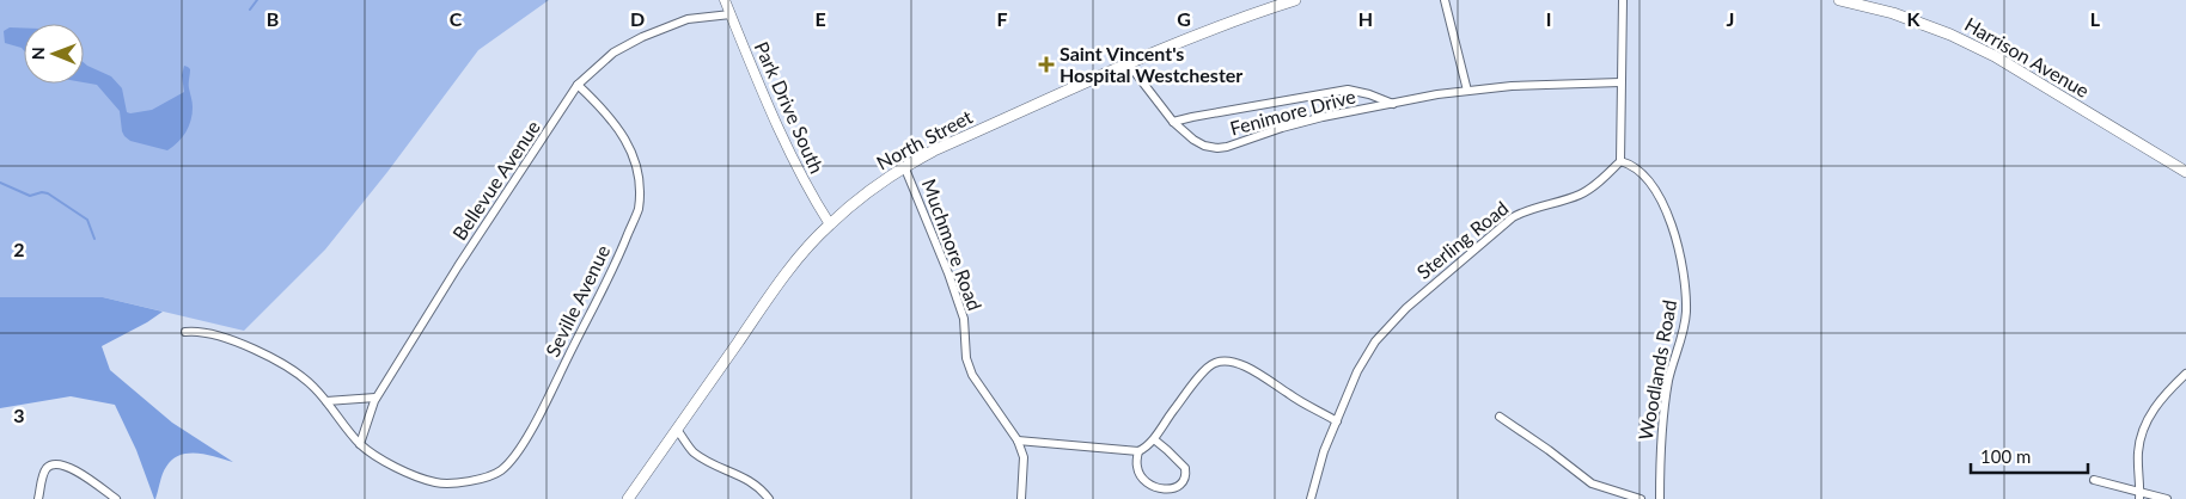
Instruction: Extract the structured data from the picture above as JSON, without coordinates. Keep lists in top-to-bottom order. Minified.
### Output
{"streets":{"main road":["Harrison Avenue","North Street"],"street":["Park Drive South","Fenimore Drive","Bellevue Avenue","Sterling Road","Muchmore Road","Seville Avenue","Woodlands Road"]},"crossings":[["Park Drive South","North Street"],["Park Drive South","Bellevue Avenue"],["Fenimore Drive","North Street"],["North Street","Muchmore Road"],["Bellevue Avenue","Seville Avenue"],["Sterling Road","Woodlands Road"]],"places":{"health":["Saint Vincent's Hospital Westchester"]},"scale_bar":"100 m","north":"left","grid":{"columns":["B","C","D","E","F","G","H","I","J","K","L"],"rows":["2","3"]}}
